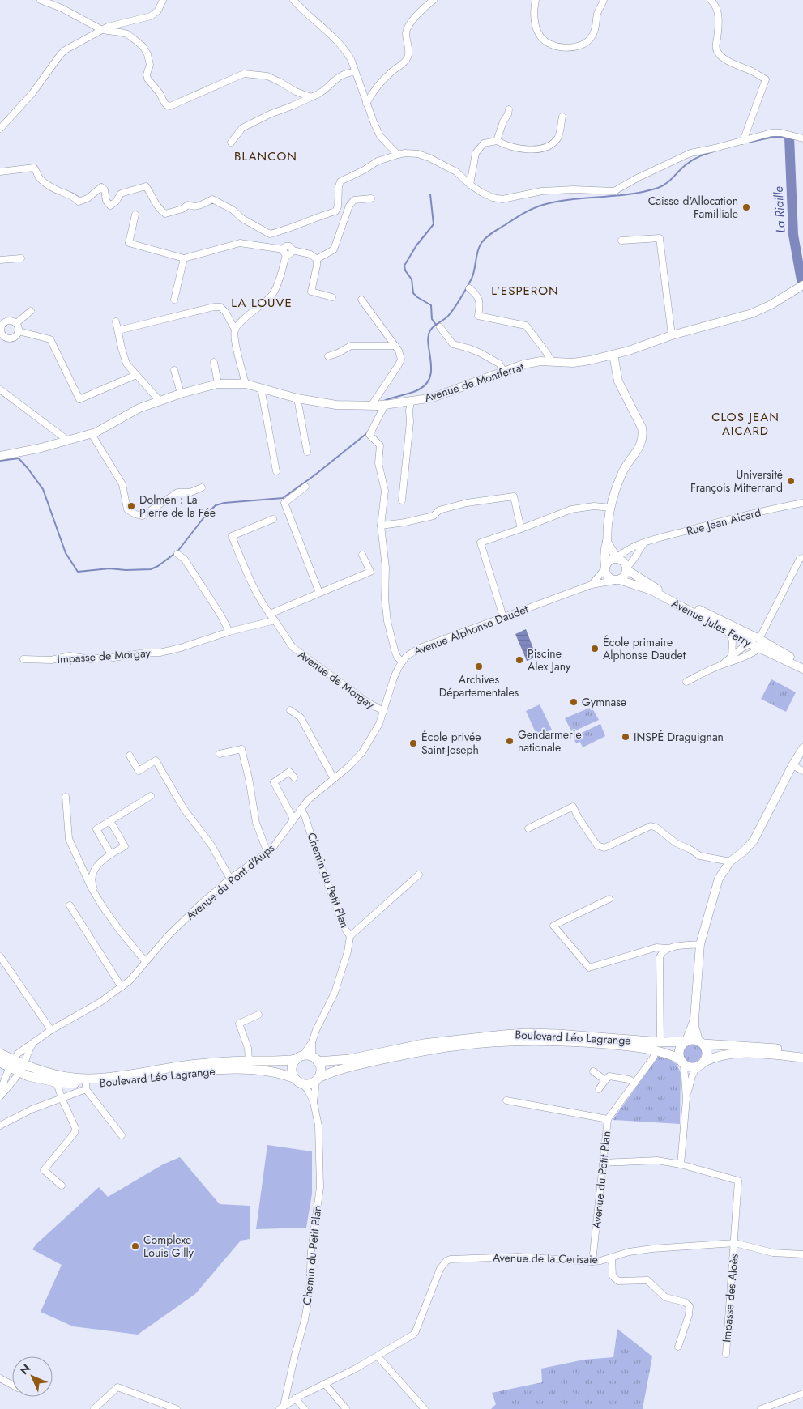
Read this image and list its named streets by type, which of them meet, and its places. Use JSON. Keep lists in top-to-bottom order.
{
  "streets": {
    "main road": ["Boulevard Léo Lagrange"],
    "street": [
      "Avenue de Montferrat",
      "Rue Jean Aicard",
      "Avenue Jules Ferry",
      "Avenue Alphonse Daudet",
      "Impasse de Morgay",
      "Avenue de Morgay",
      "Chemin du Petit Plan",
      "Avenue du Pont d'Aups",
      "Avenue du Petit Plan",
      "Avenue de la Cerisaie",
      "Impasse des Aloès"
    ]
  },
  "crossings": [
    ["Rue Jean Aicard", "Avenue Jules Ferry"],
    ["Rue Jean Aicard", "Avenue Alphonse Daudet"],
    ["Avenue Jules Ferry", "Avenue Alphonse Daudet"],
    ["Avenue Alphonse Daudet", "Avenue de Morgay"],
    ["Avenue Alphonse Daudet", "Avenue du Pont d'Aups"],
    ["Avenue de Morgay", "Avenue du Pont d'Aups"],
    ["Chemin du Petit Plan", "Avenue du Pont d'Aups"],
    ["Chemin du Petit Plan", "Boulevard Léo Lagrange"],
    ["Chemin du Petit Plan", "Avenue de la Cerisaie"],
    ["Avenue du Pont d'Aups", "Boulevard Léo Lagrange"],
    ["Avenue du Petit Plan", "Avenue de la Cerisaie"],
    ["Avenue de la Cerisaie", "Impasse des Aloès"]
  ],
  "districts": [
    "BLANCON",
    "L'ESPERON",
    "LA LOUVE",
    "CLOS JEAN AICARD"
  ],
  "water": ["La Riaille"],
  "places": [
    "Caisse d'Allocation Familliale",
    "Université François Mitterrand",
    "Dolmen : La Pierre de la Fée",
    "École primaire Alphonse Daudet",
    "Piscine Alex Jany",
    "Archives Départementales",
    "Gymnase",
    "INSPÉ Draguignan",
    "Gendarmerie nationale",
    "École privée Saint-Joseph",
    "Complexe Louis Gilly"
  ],
  "north": "top left"
}
